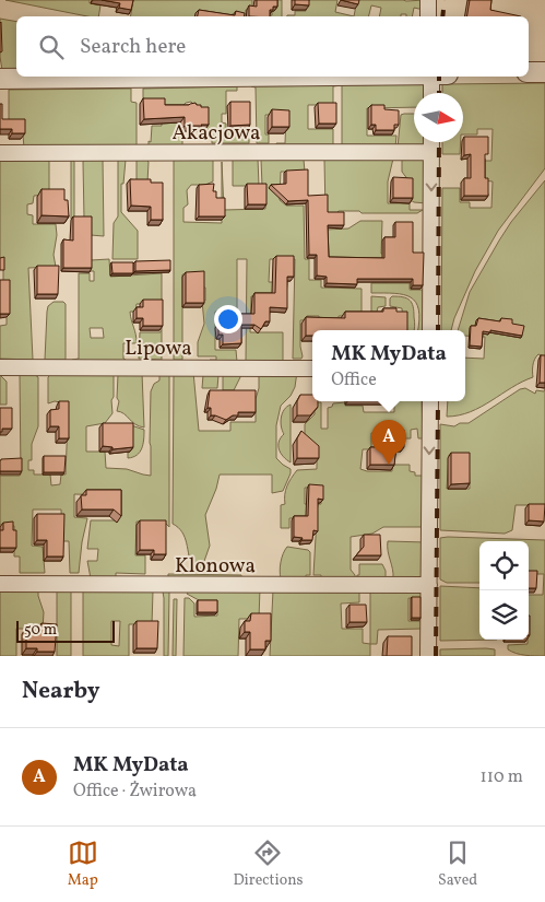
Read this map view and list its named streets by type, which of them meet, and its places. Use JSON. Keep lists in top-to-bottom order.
{
  "streets": {
    "street": ["Akacjowa", "Lipowa", "Klonowa"]
  },
  "scale_bar": "50 m",
  "north": "right",
  "page": {
    "search": "Search here",
    "popup": ["MK MyData", "Office"],
    "pins": "A",
    "scale": "50 m",
    "heading": "Nearby",
    "list": [
      {
        "mark": "A",
        "name": "MK MyData",
        "note": "Office · Żwirowa",
        "value": "110 m"
      }
    ],
    "nav": ["Map", "Directions", "Saved"]
  }
}
